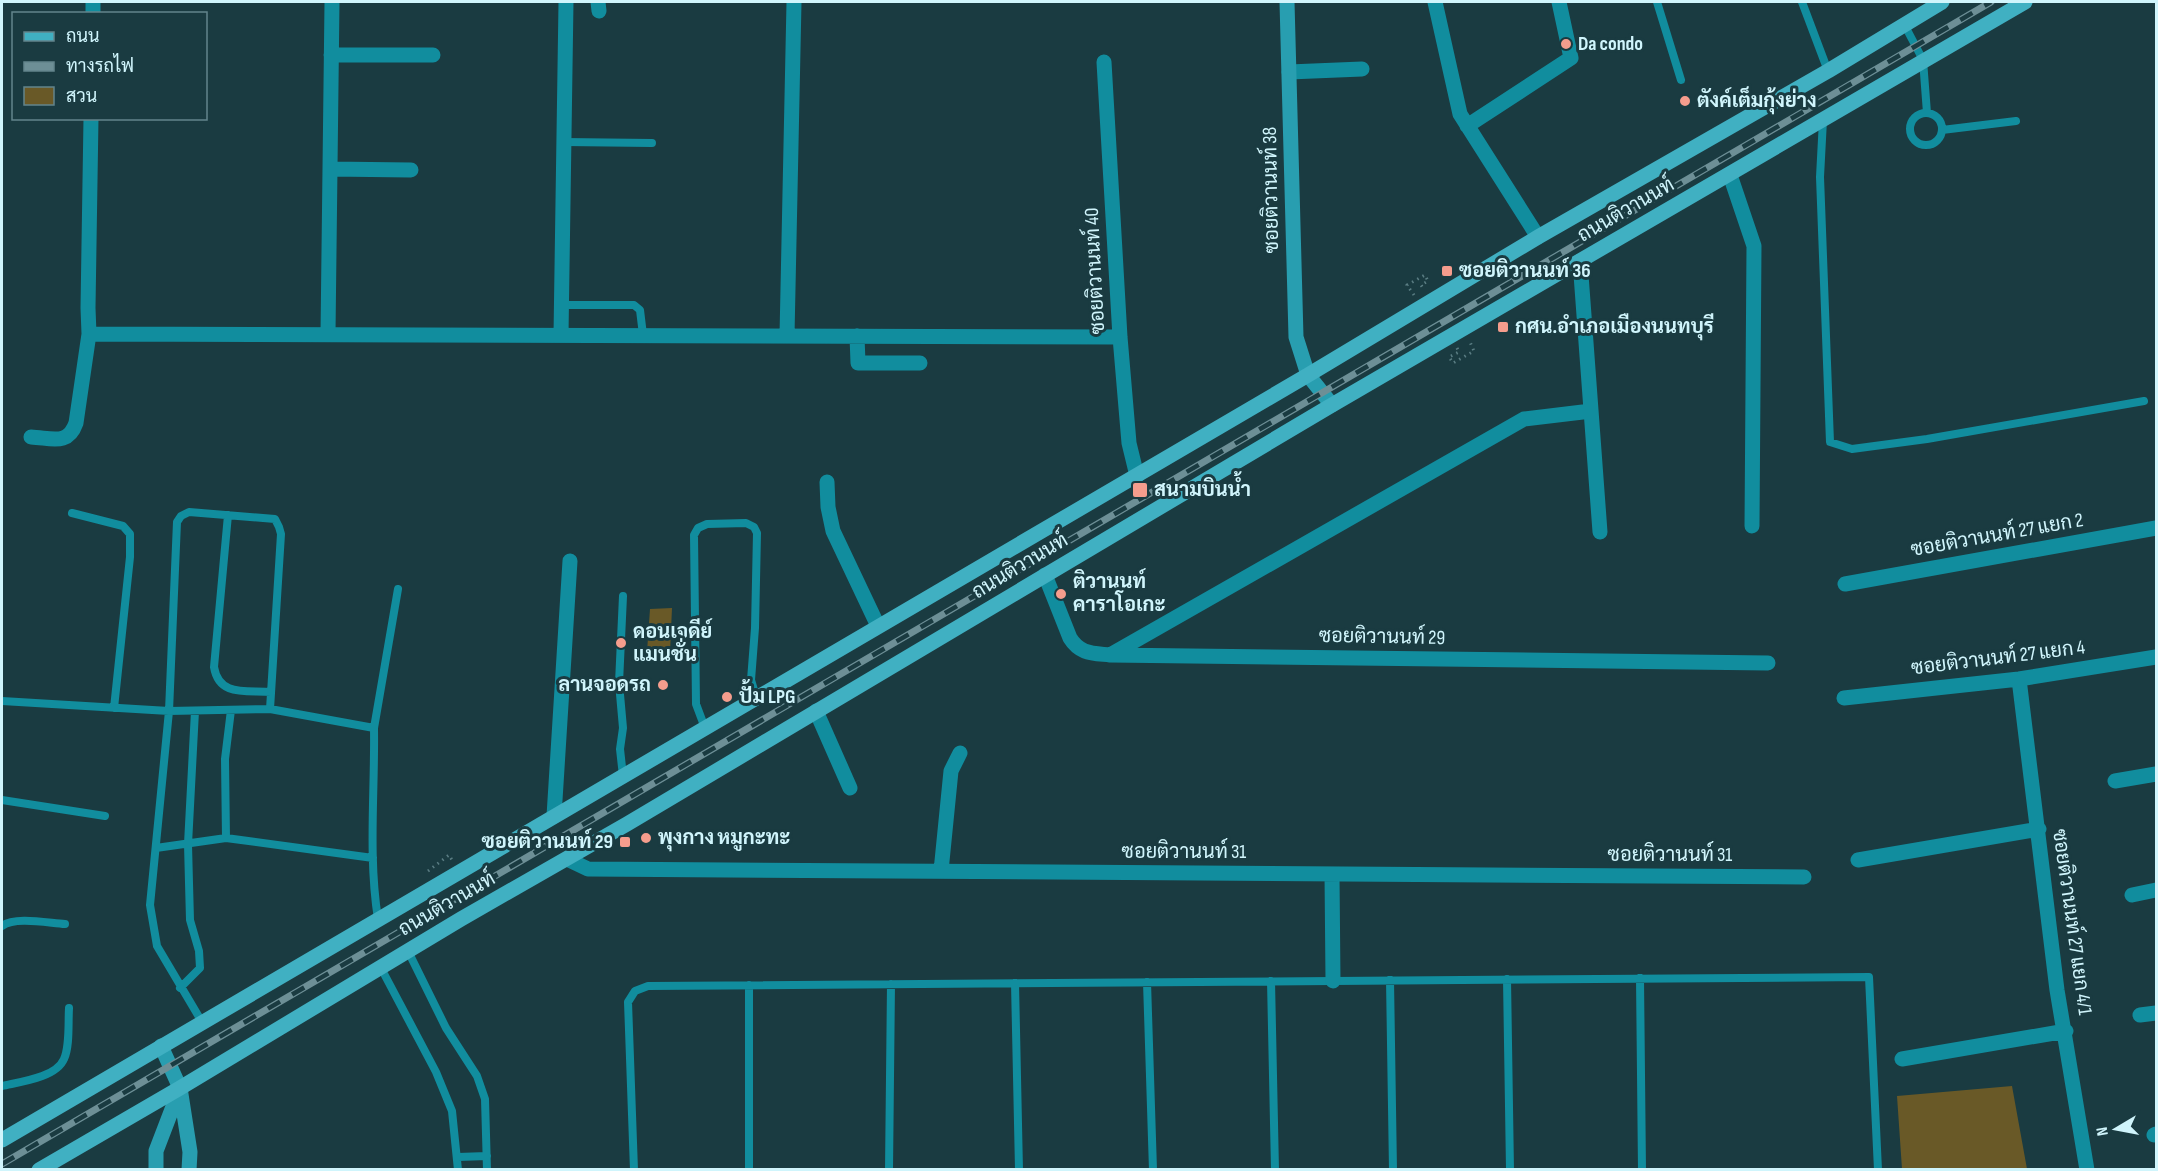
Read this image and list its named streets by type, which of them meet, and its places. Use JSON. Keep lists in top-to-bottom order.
{
  "streets": {
    "main road": ["ถนนติวานนท์"],
    "street": [
      "ซอยติวานนท์ 38",
      "ซอยติวานนท์ 40",
      "ซอยติวานนท์ 27 แยก 2",
      "ซอยติวานนท์ 29",
      "ซอยติวานนท์ 27 แยก 4",
      "ซอยติวานนท์ 31",
      "ซอยติวานนท์ 27 แยก 4/1"
    ]
  },
  "crossings": [
    ["ซอยติวานนท์ 38", "ถนนติวานนท์"],
    ["ถนนติวานนท์", "ซอยติวานนท์ 40"],
    ["ถนนติวานนท์", "ซอยติวานนท์ 29"],
    ["ถนนติวานนท์", "ซอยติวานนท์ 31"],
    ["ซอยติวานนท์ 27 แยก 4", "ซอยติวานนท์ 27 แยก 4/1"]
  ],
  "places": {
    "other": [
      "Da condo",
      "ตังค์เต็มกุ้งย่าง",
      "ติวานนท์ คาราโอเกะ",
      "ดอนเจดีย์ แมนชั่น",
      "ลานจอดรถ",
      "ปั้ม LPG",
      "พุงกาง หมูกะทะ"
    ],
    "transit": [
      "ซอยติวานนท์ 36",
      "กศน.อำเภอเมืองนนทบุรี",
      "สนามบินน้ำ",
      "ซอยติวานนท์ 29"
    ]
  },
  "legend": ["ถนน", "ทางรถไฟ", "สวน"],
  "north": "left"
}
